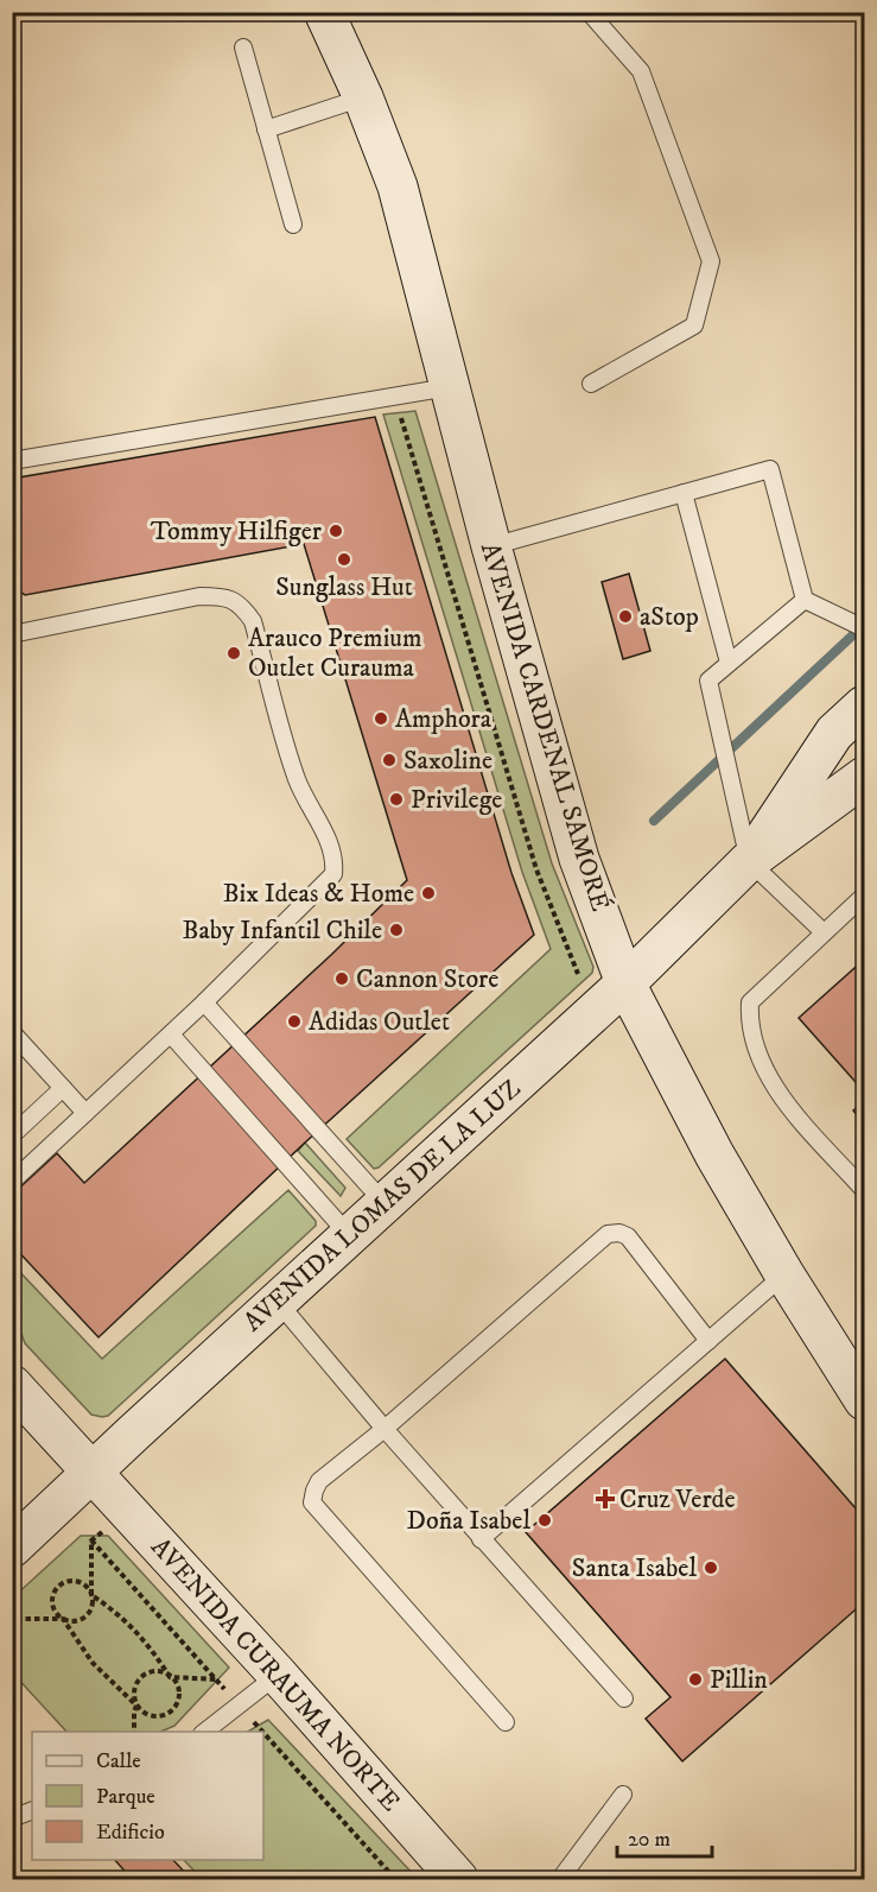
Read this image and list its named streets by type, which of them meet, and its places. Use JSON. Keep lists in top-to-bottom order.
{
  "streets": {
    "main road": ["AVENIDA CARDENAL SAMORÉ", "AVENIDA LOMAS DE LA LUZ", "AVENIDA CURAUMA NORTE"]
  },
  "crossings": [
    ["AVENIDA CARDENAL SAMORÉ", "AVENIDA LOMAS DE LA LUZ"],
    ["AVENIDA LOMAS DE LA LUZ", "AVENIDA CURAUMA NORTE"]
  ],
  "places": {
    "other": [
      "Tommy Hilfiger",
      "Sunglass Hut",
      "aStop",
      "Arauco Premium Outlet Curauma",
      "Amphora",
      "Saxoline",
      "Privilege",
      "Bix Ideas & Home",
      "Baby Infantil Chile",
      "Cannon Store",
      "Adidas Outlet",
      "Doña Isabel",
      "Santa Isabel",
      "Pillin"
    ],
    "health": ["Cruz Verde"]
  },
  "legend": ["Calle", "Parque", "Edificio"],
  "scale_bar": "20 m"
}
